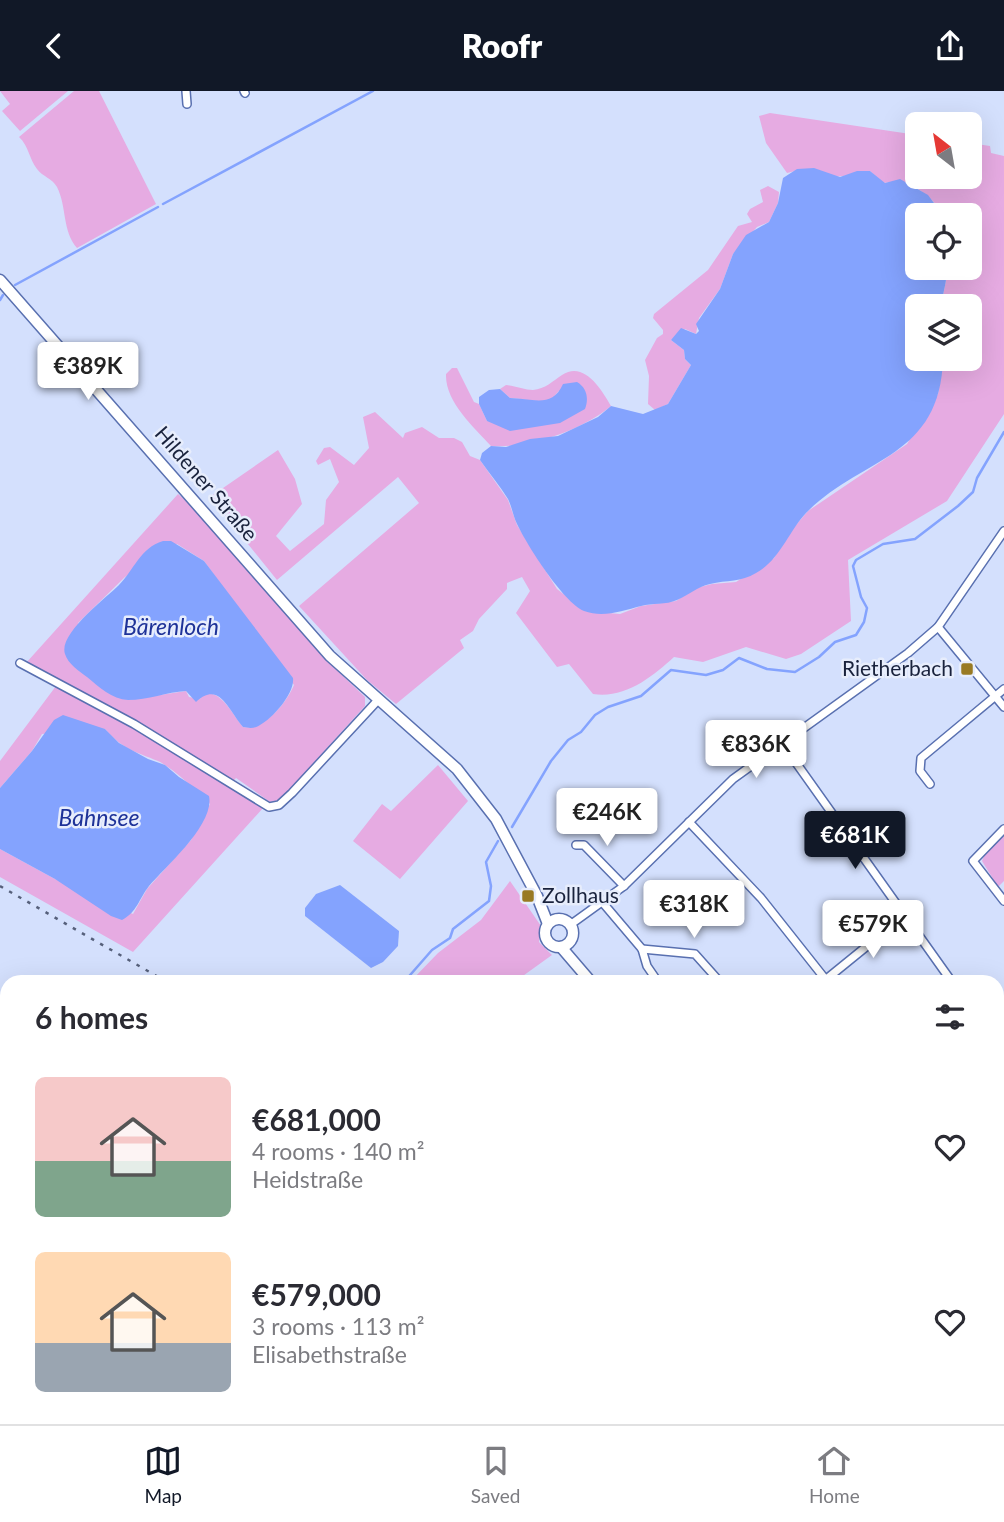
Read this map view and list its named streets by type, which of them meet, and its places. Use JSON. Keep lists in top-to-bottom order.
{
  "streets": {
    "main road": ["Hildener Straße"]
  },
  "water": ["Bärenloch", "Bahnsee"],
  "places": {
    "transit": ["Rietherbach", "Zollhaus"]
  },
  "north": "top left",
  "page": {
    "header": "Roofr",
    "price": [
      "€389K",
      "€836K",
      "€246K",
      "€681K",
      "€318K",
      "€579K"
    ],
    "heading": "6 homes",
    "list": [
      {
        "name": "€681,000",
        "note": "4 rooms · 140 m² · Heidstraße"
      },
      {
        "name": "€579,000",
        "note": "3 rooms · 113 m² · Elisabethstraße"
      }
    ],
    "tabs": ["Map", "Saved", "Home"]
  }
}
